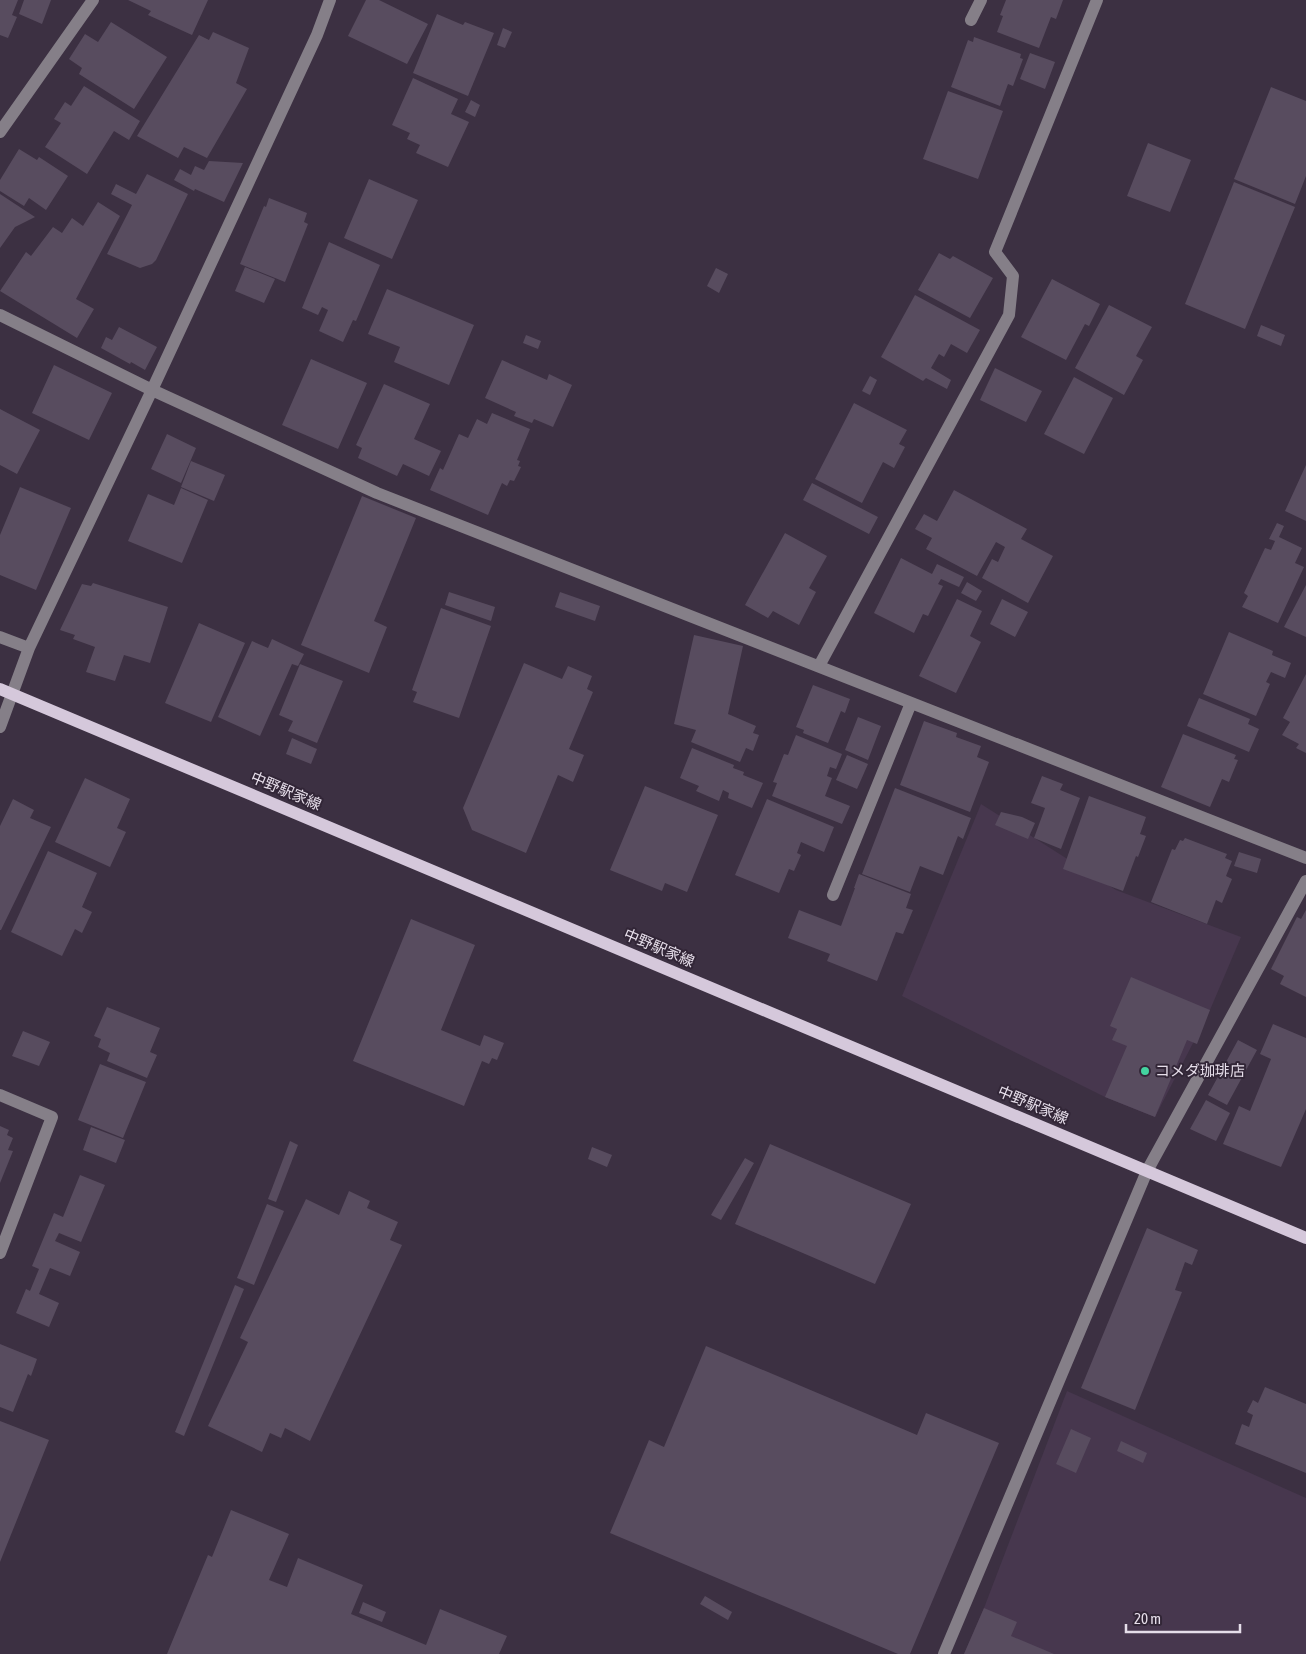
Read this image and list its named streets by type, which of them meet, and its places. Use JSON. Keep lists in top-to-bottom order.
{
  "streets": {
    "main road": ["中野駅家線"]
  },
  "places": ["コメダ珈琲店"],
  "scale_bar": "20 m"
}
